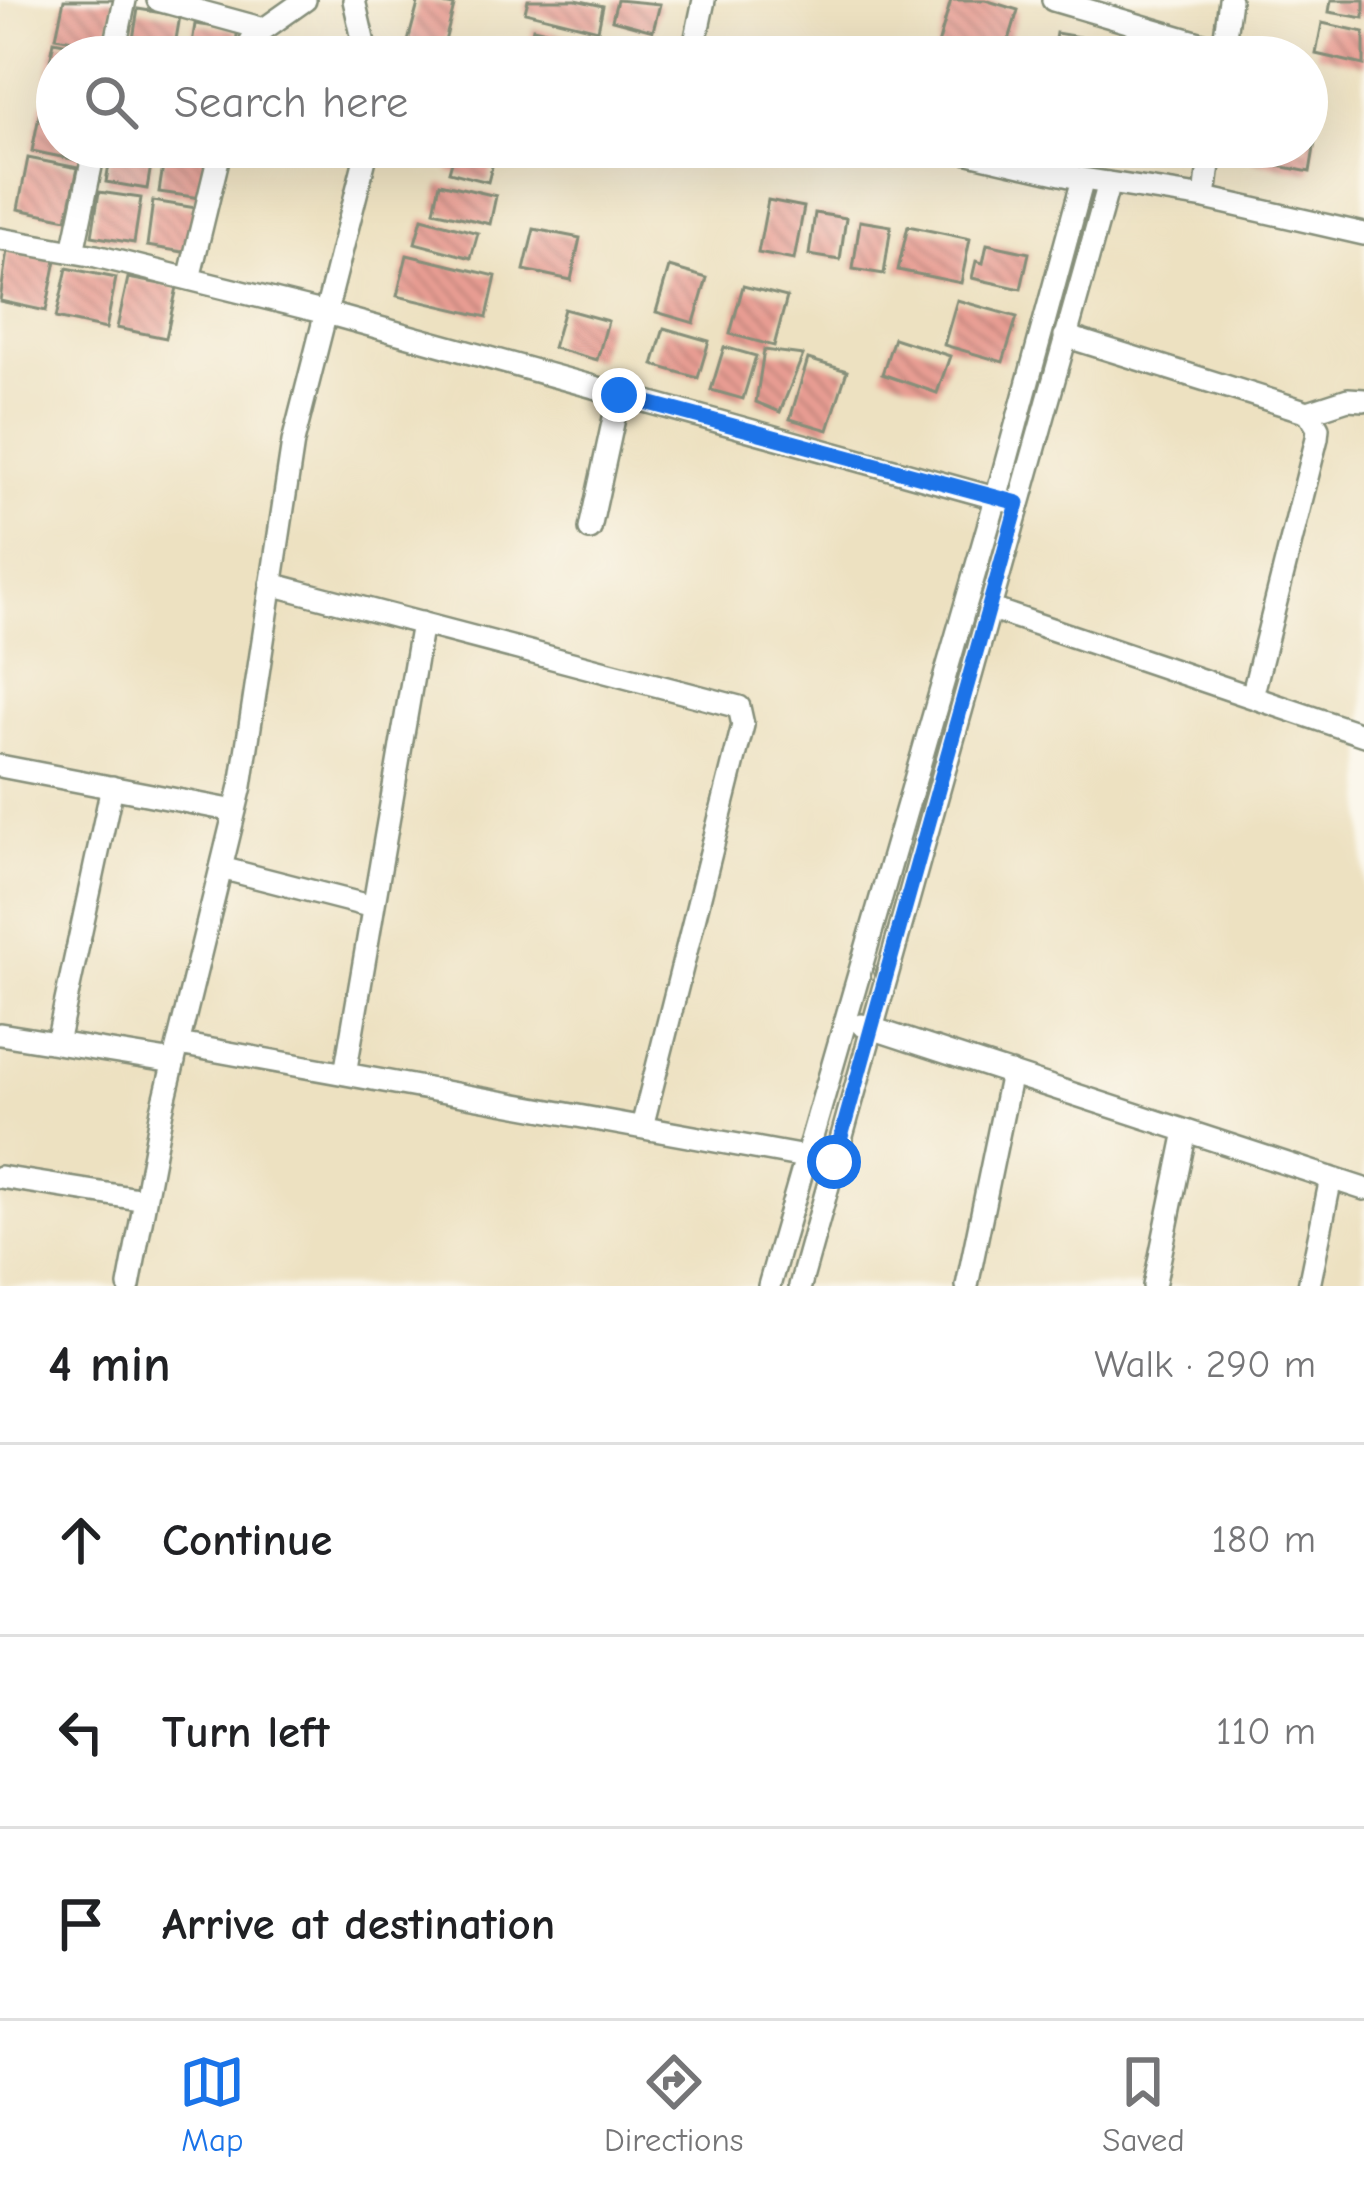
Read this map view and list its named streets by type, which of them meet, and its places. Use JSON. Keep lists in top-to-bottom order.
{
  "page": {
    "search": "Search here",
    "heading": ["4 min", "Walk · 290 m"],
    "list": [
      ["Continue", "180 m"],
      ["Turn left", "110 m"],
      "Arrive at destination"
    ],
    "nav": ["Map", "Directions", "Saved"]
  }
}
